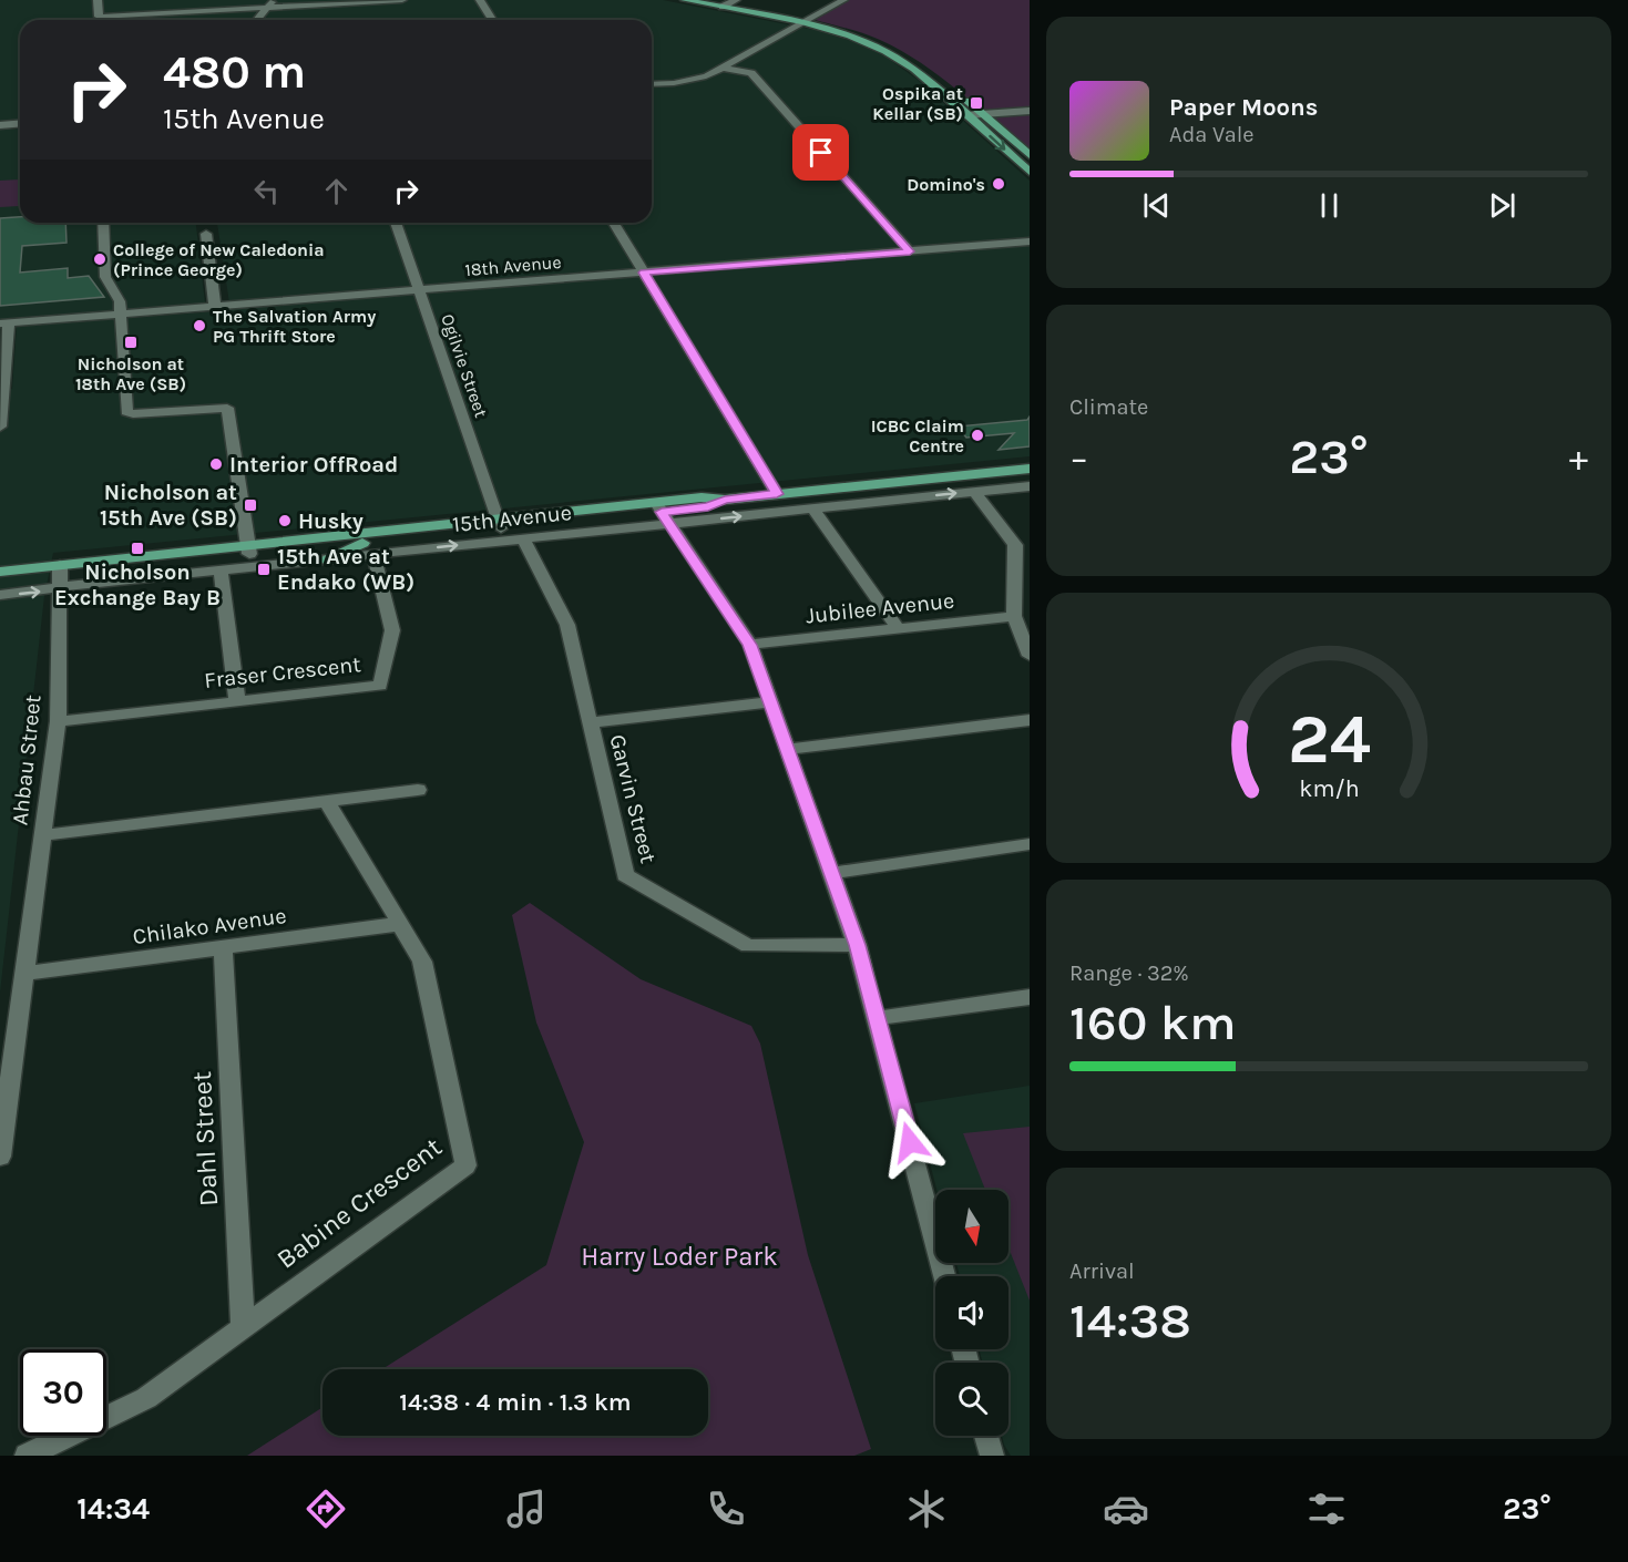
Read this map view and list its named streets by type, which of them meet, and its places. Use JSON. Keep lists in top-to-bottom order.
{
  "streets": {
    "main road": ["15th Avenue"],
    "street": [
      "18th Avenue",
      "Ogilvie Street",
      "Jubilee Avenue",
      "Fraser Crescent",
      "Ahbau Street",
      "Garvin Street",
      "Chilako Avenue",
      "Dahl Street",
      "Babine Crescent"
    ]
  },
  "crossings": [
    ["18th Avenue", "Ogilvie Street"],
    ["Ogilvie Street", "15th Avenue"],
    ["15th Avenue", "Fraser Crescent"],
    ["15th Avenue", "Ahbau Street"],
    ["15th Avenue", "Garvin Street"],
    ["Fraser Crescent", "Ahbau Street"],
    ["Ahbau Street", "Chilako Avenue"],
    ["Chilako Avenue", "Dahl Street"],
    ["Chilako Avenue", "Babine Crescent"],
    ["Dahl Street", "Babine Crescent"]
  ],
  "parks": ["Harry Loder Park"],
  "places": {
    "transit": [
      "Ospika at Kellar (SB)",
      "Nicholson at 18th Ave (SB)",
      "Nicholson at 15th Ave (SB)",
      "Nicholson Exchange Bay B",
      "15th Ave at Endako (WB)"
    ],
    "other": [
      "Domino's",
      "College of New Caledonia (Prince George)",
      "The Salvation Army PG Thrift Store",
      "ICBC Claim Centre",
      "Interior OffRoad",
      "Husky"
    ]
  },
  "north": "bottom",
  "page": {
    "turn": ["480 m", "15th Avenue"],
    "song": ["Paper Moons", "Ada Vale"],
    "tile": [
      "Climate",
      ["Range · 32%", "160 km"],
      ["Arrival", "14:38"]
    ],
    "heat": ["−", "23°", "+"],
    "limit": "30",
    "trip": "14:38 · 4 min · 1.3 km",
    "tabs": ["14:34", "23°"],
    "gauge": ["24", "km/h"]
  }
}
